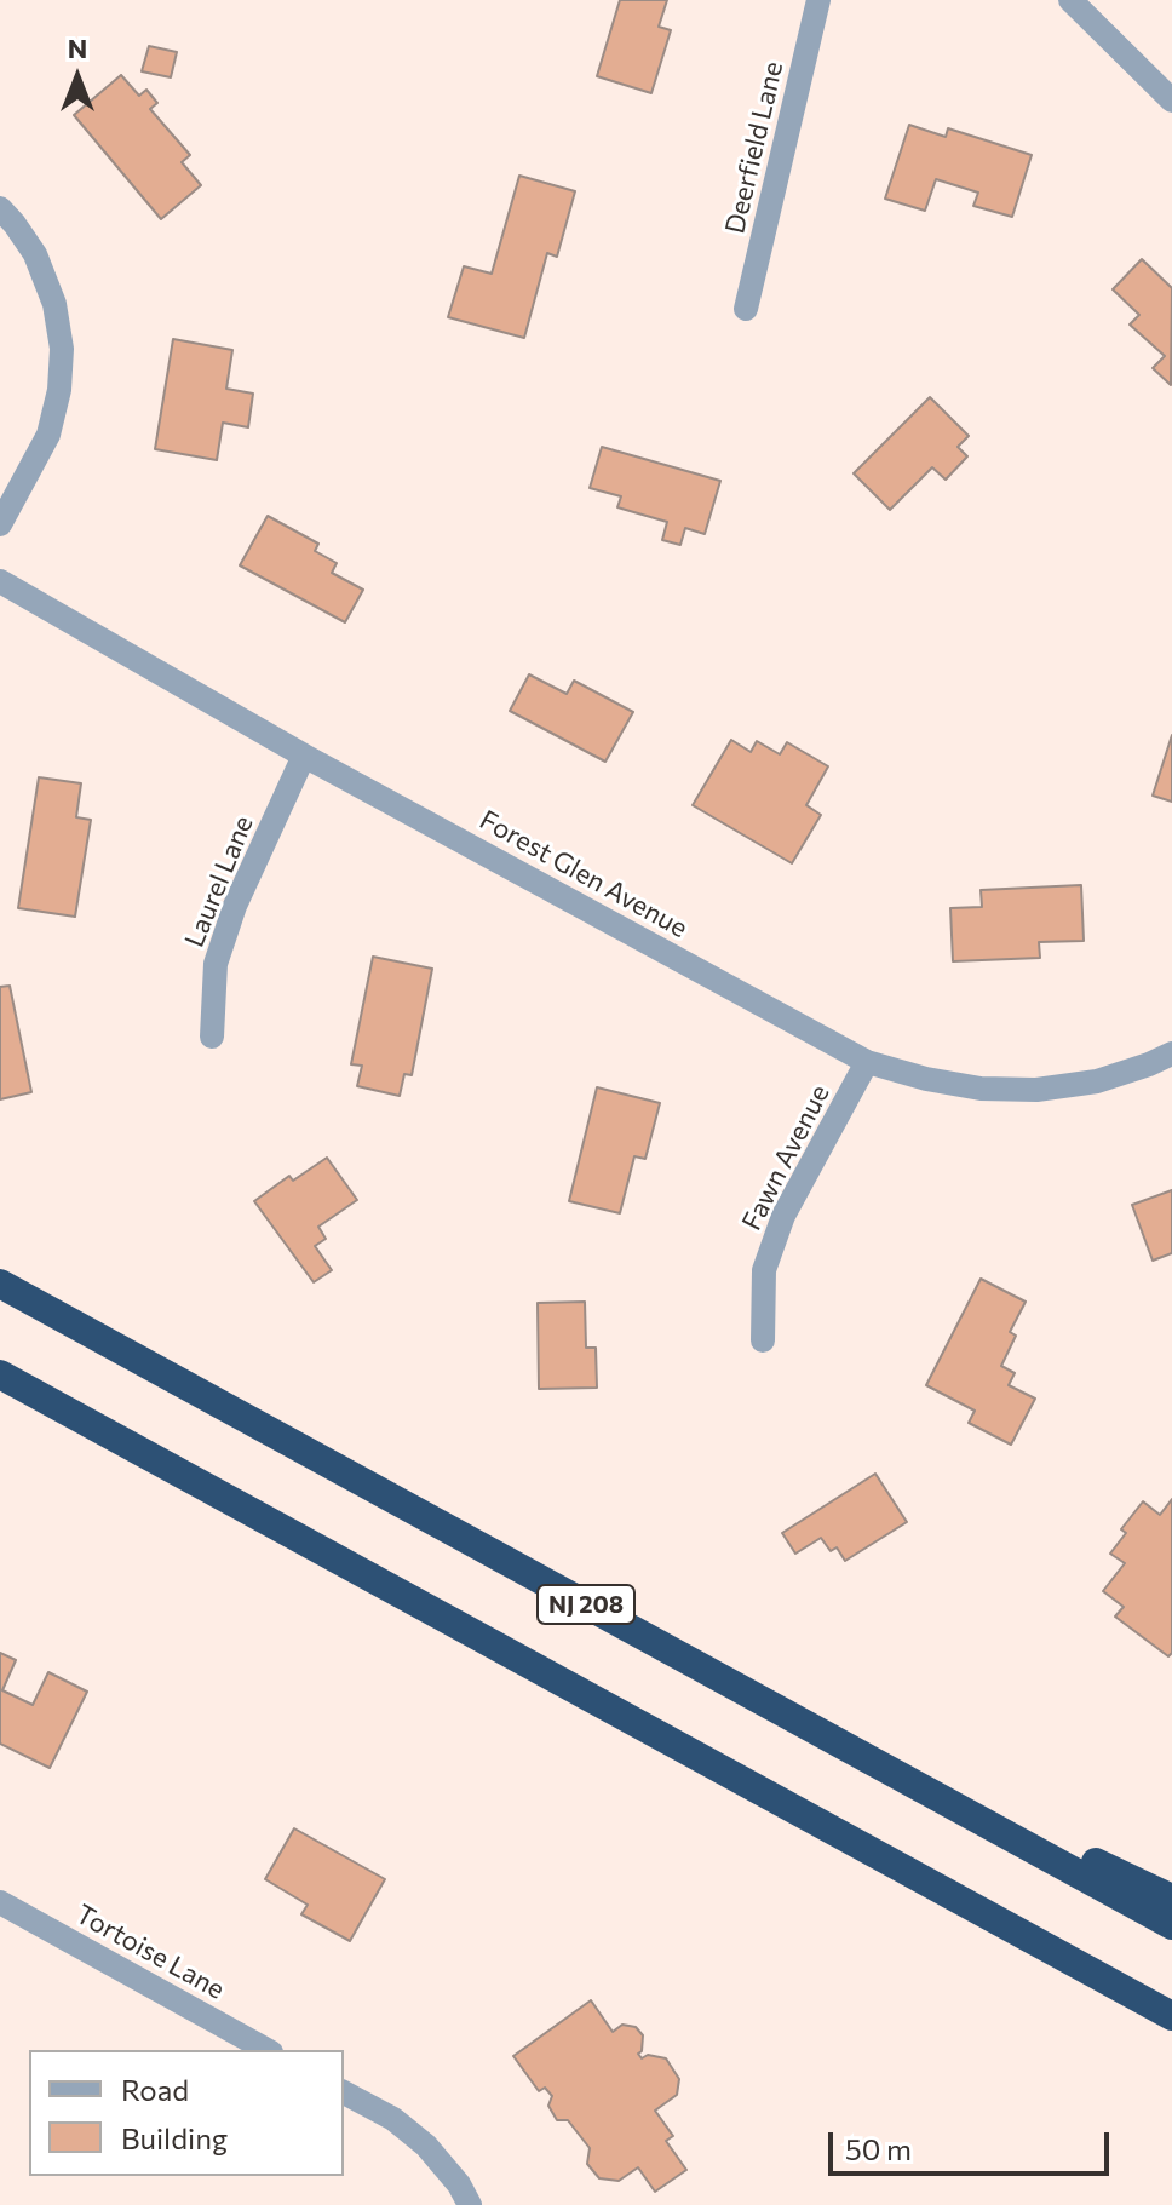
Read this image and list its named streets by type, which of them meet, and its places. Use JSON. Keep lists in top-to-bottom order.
{
  "streets": {
    "highway": ["NJ 208"],
    "street": [
      "Deerfield Lane",
      "Forest Glen Avenue",
      "Laurel Lane",
      "Fawn Avenue",
      "Tortoise Lane"
    ]
  },
  "crossings": [
    ["Forest Glen Avenue", "Laurel Lane"],
    ["Forest Glen Avenue", "Fawn Avenue"]
  ],
  "legend": ["Road", "Building"],
  "scale_bar": "50 m",
  "north": "top"
}
